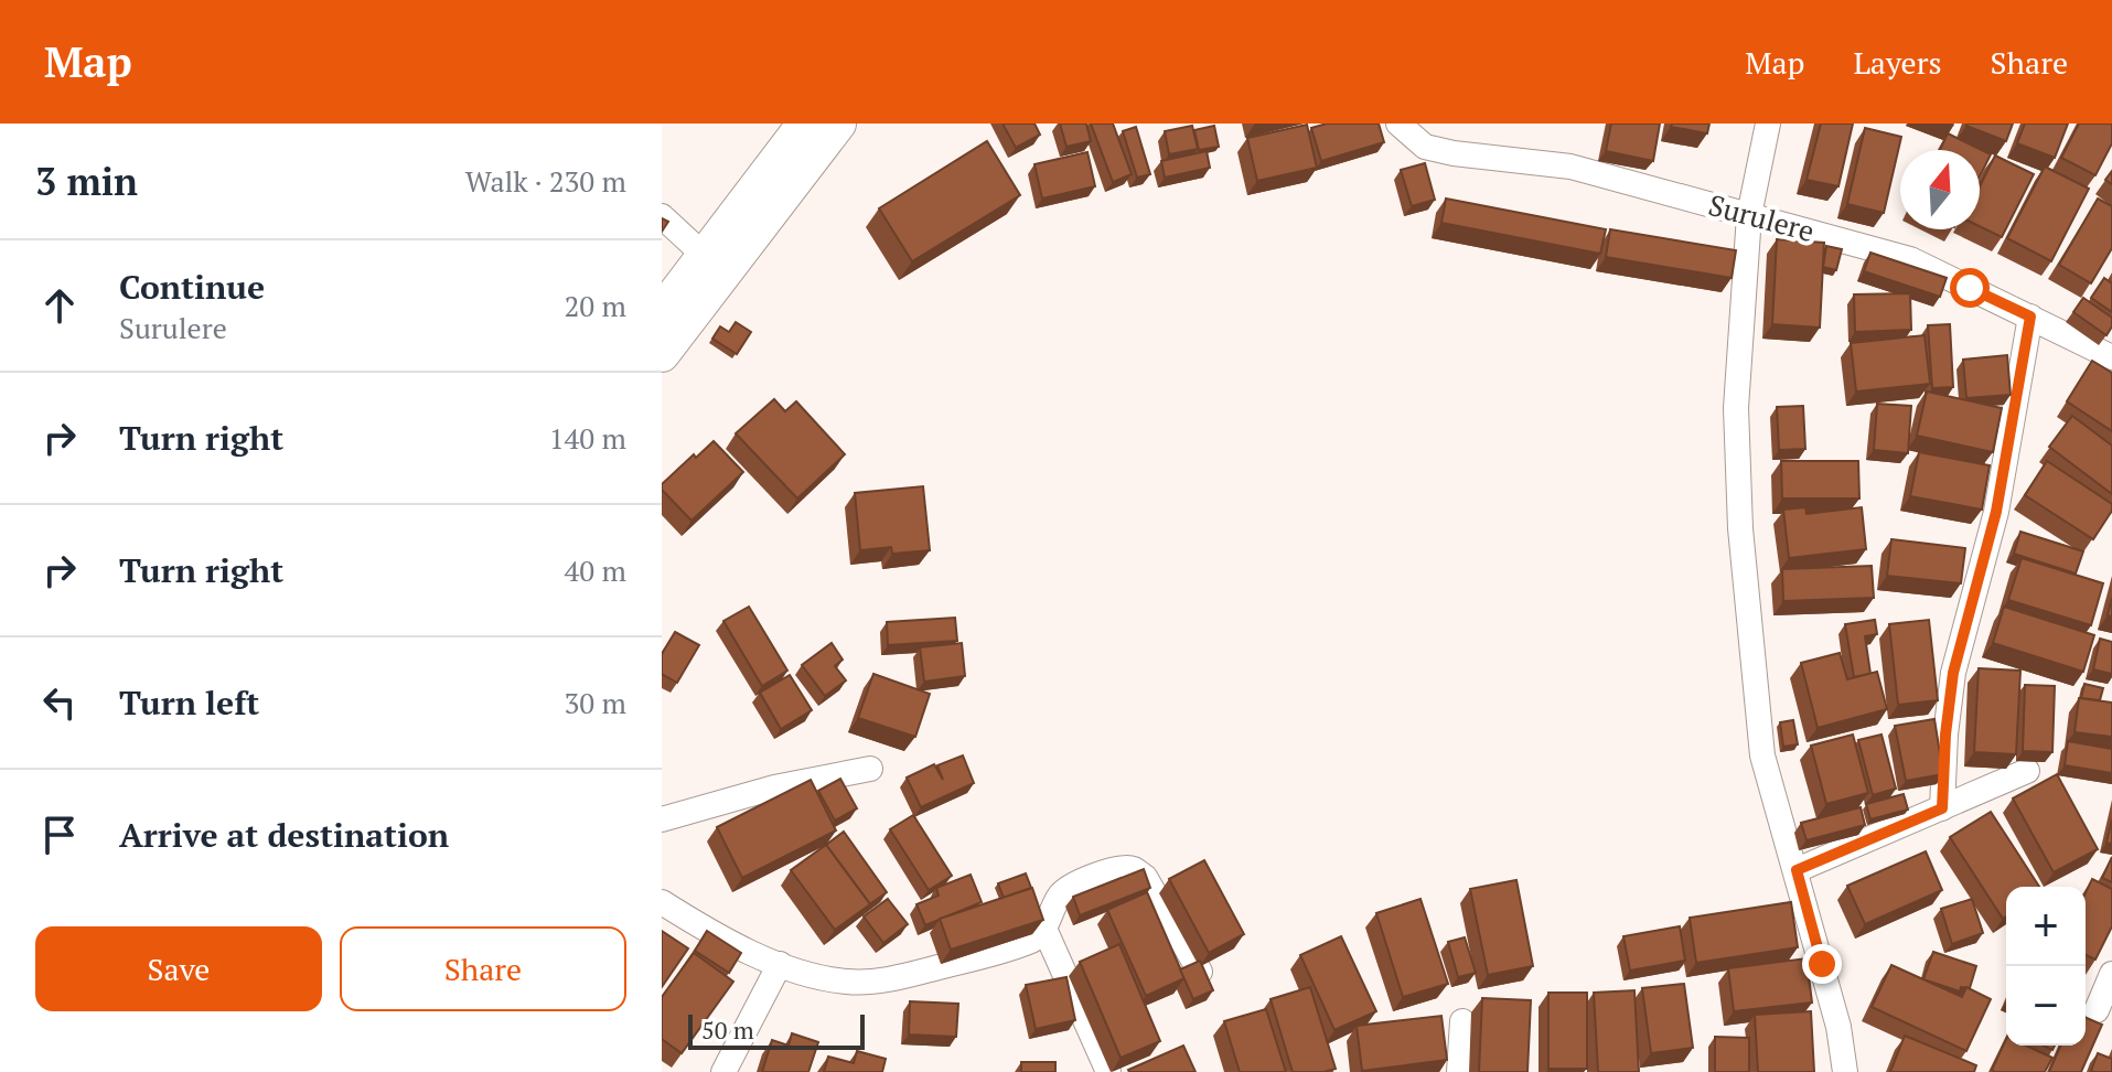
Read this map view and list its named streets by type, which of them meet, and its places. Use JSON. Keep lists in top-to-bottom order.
{
  "streets": {
    "street": ["Surulere"]
  },
  "scale_bar": "50 m",
  "north": "top",
  "page": {
    "header": "Map",
    "nav": ["Map", "Layers", "Share"],
    "heading": ["3 min", "Walk · 230 m"],
    "list": [
      ["Continue", "Surulere", "20 m"],
      ["Turn right", "140 m"],
      ["Turn right", "40 m"],
      ["Turn left", "30 m"],
      "Arrive at destination"
    ],
    "map_buttons": ["+", "−"],
    "buttons": ["Save", "Share"],
    "scale": "50 m"
  }
}
